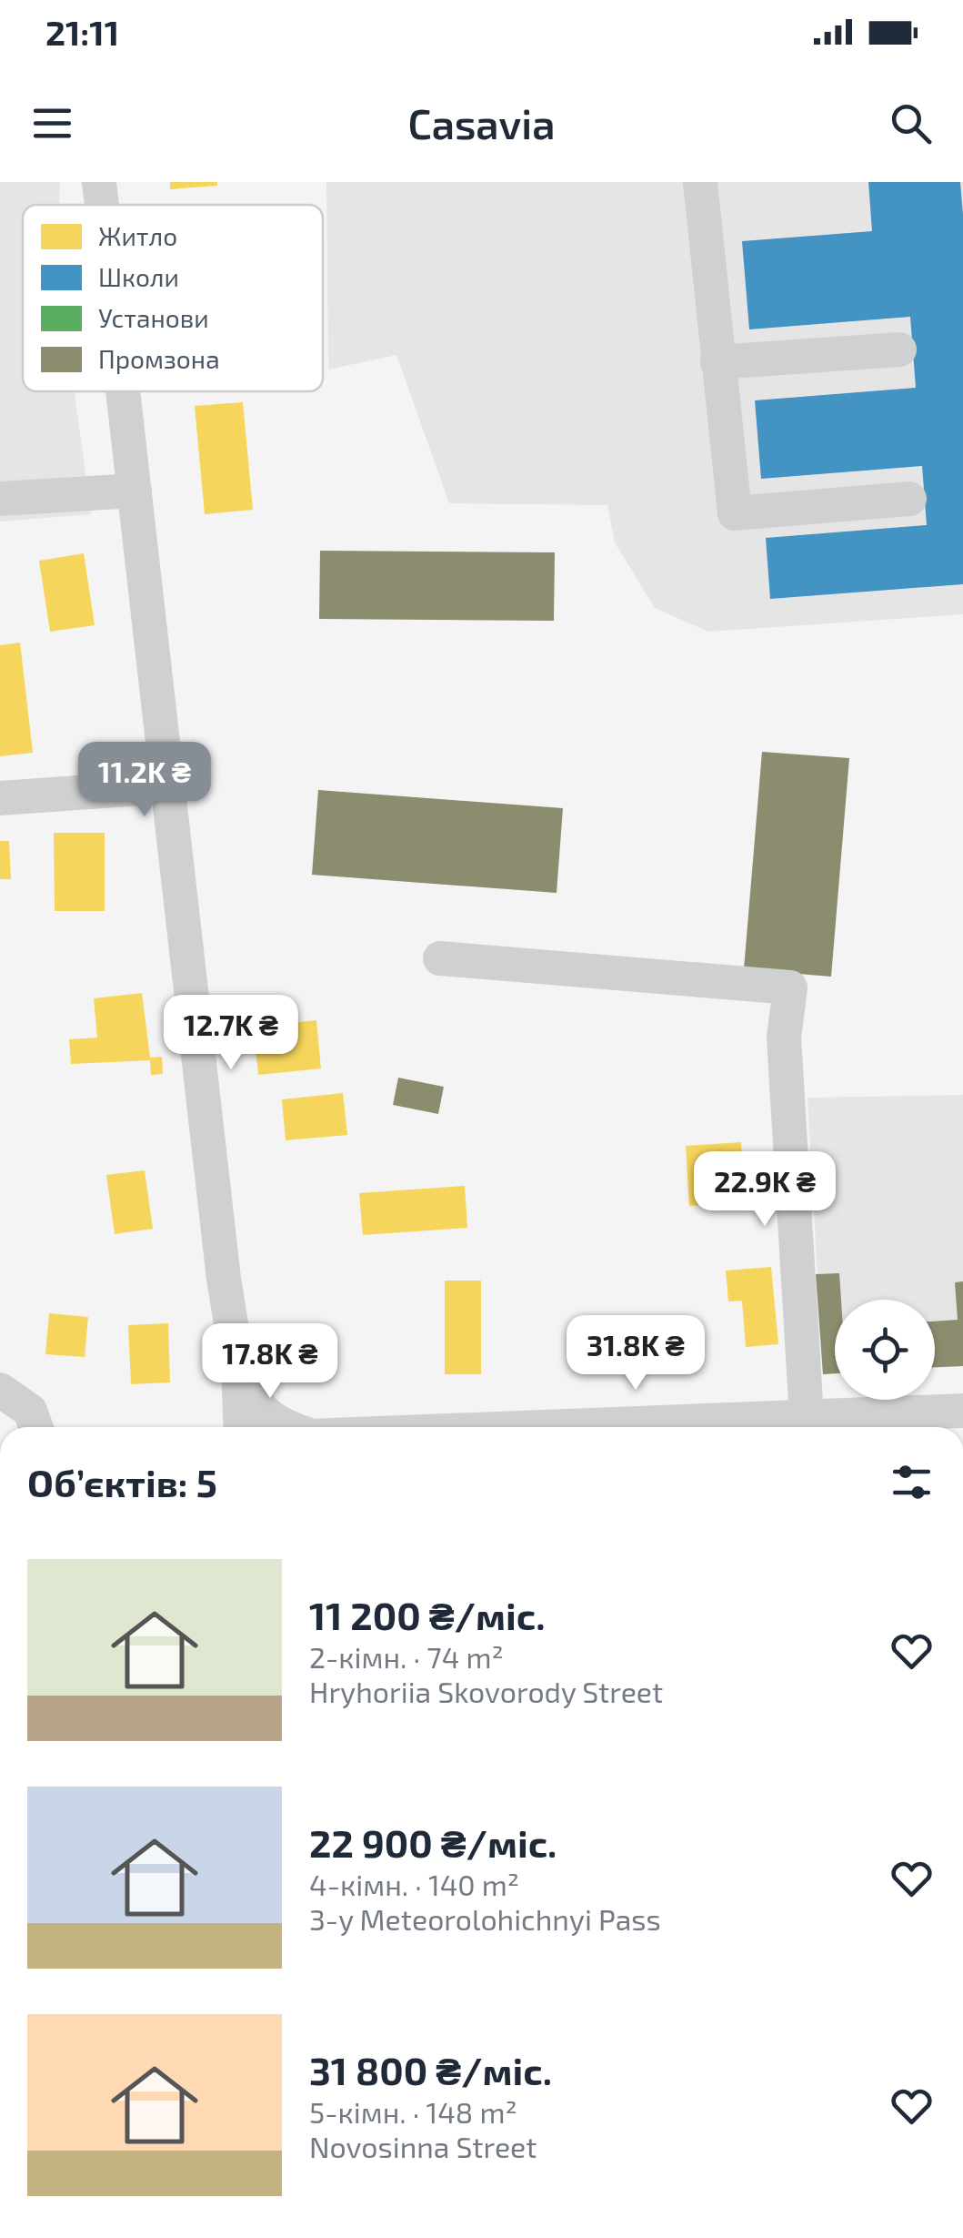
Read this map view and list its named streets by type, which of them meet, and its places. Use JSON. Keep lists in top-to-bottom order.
{
  "legend": [
    "Житло",
    "Школи",
    "Установи",
    "Промзона"
  ],
  "page": {
    "status": "21:11",
    "header": "Casavia",
    "price": [
      "11.2K ₴",
      "12.7K ₴",
      "22.9K ₴",
      "31.8K ₴",
      "17.8K ₴"
    ],
    "heading": "Об’єктів: 5",
    "list": [
      {
        "name": "11 200 ₴/міс.",
        "note": "2-кімн. · 74 m² · Hryhoriia Skovorody Street"
      },
      {
        "name": "22 900 ₴/міс.",
        "note": "4-кімн. · 140 m² · 3-y Meteorolohichnyi Pass"
      },
      {
        "name": "31 800 ₴/міс.",
        "note": "5-кімн. · 148 m² · Novosinna Street"
      }
    ]
  }
}
